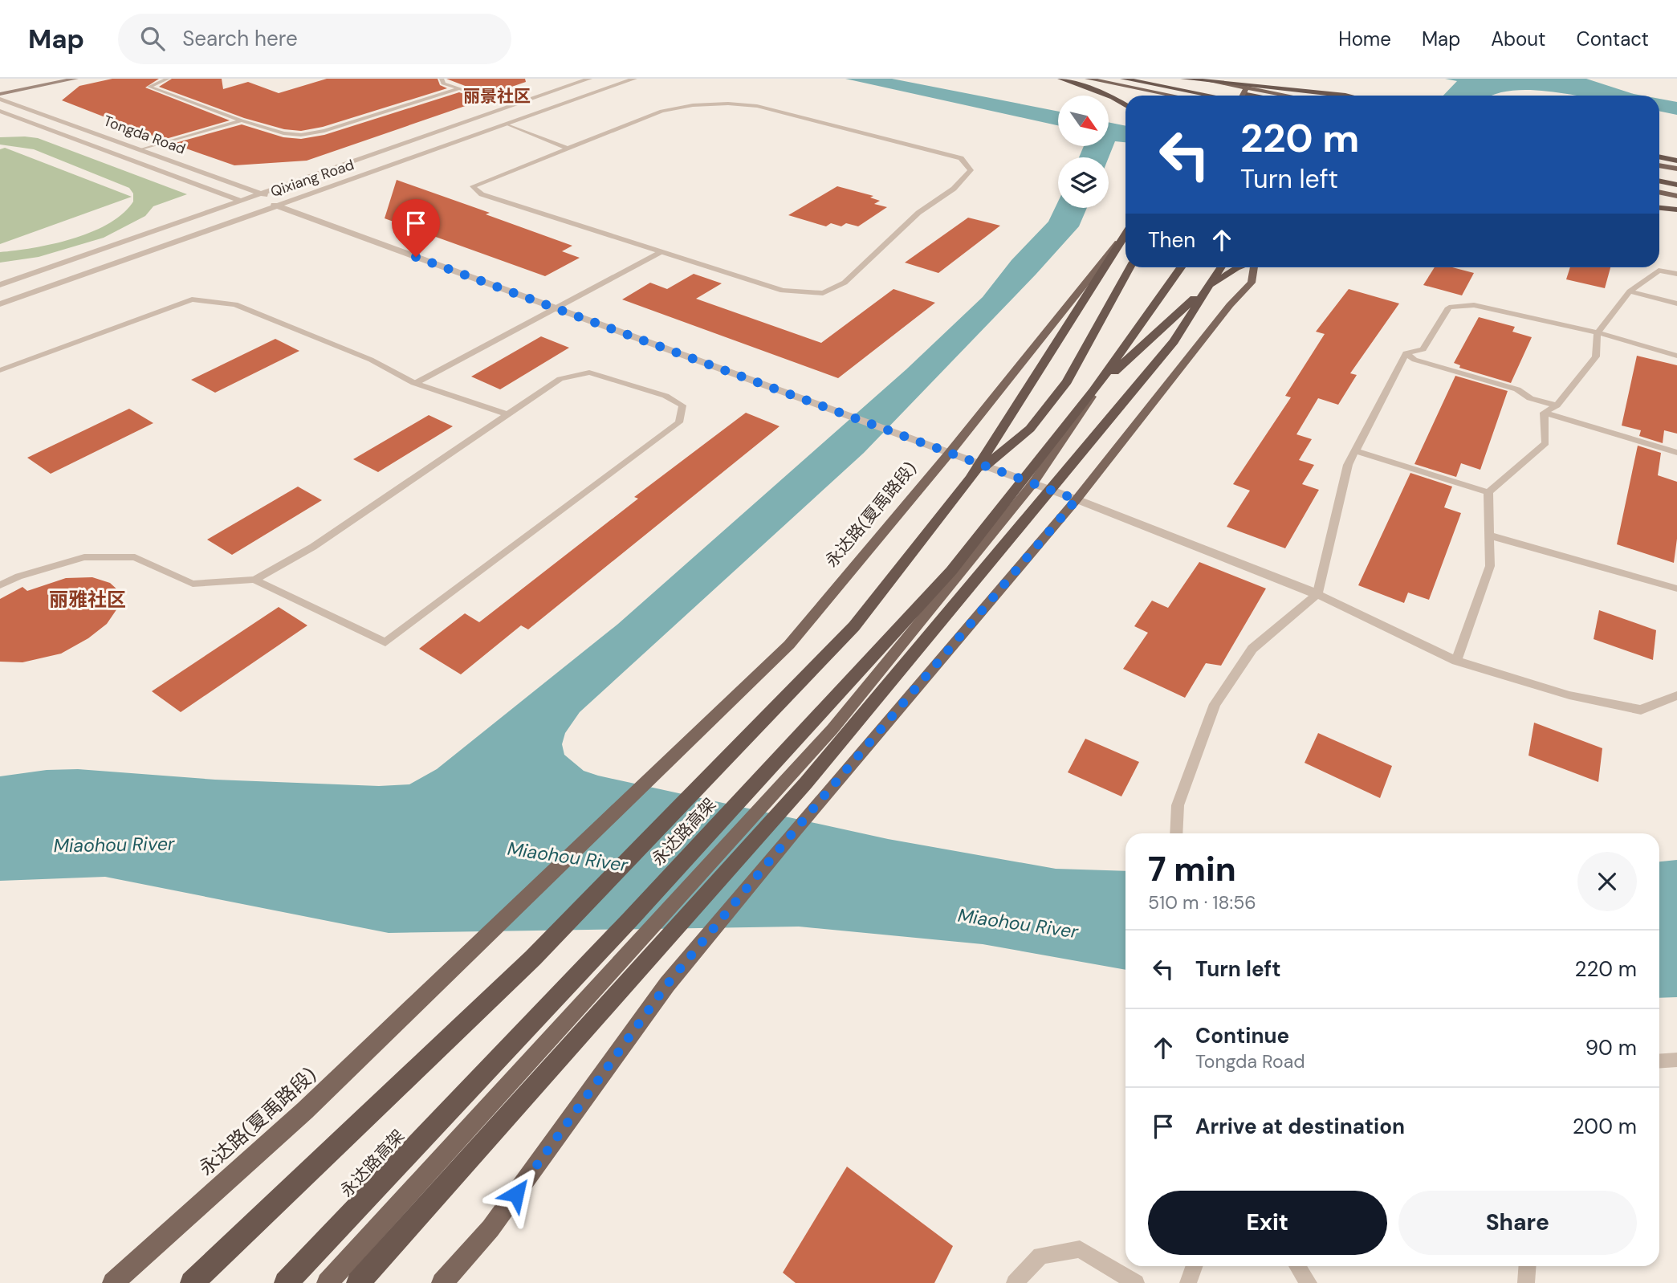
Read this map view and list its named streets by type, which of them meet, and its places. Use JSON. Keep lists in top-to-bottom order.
{
  "streets": {
    "highway": ["永达路高架"],
    "main road": ["永达路(夏禹路段)"],
    "street": ["Tongda Road", "Qixiang Road"]
  },
  "crossings": [
    ["Tongda Road", "Qixiang Road"],
    ["Tongda Road", "永达路(夏禹路段)"]
  ],
  "districts": ["丽景社区", "丽雅社区"],
  "water": ["Miaohou River"],
  "north": "bottom right",
  "page": {
    "header": "Map",
    "search": "Search here",
    "nav": [
      "Home",
      "Map",
      "About",
      "Contact"
    ],
    "turn": ["220 m", "Turn left"],
    "then": "Then",
    "heading": ["7 min", "510 m · 18:56"],
    "list": [
      {
        "name": "Turn left",
        "value": "220 m"
      },
      {
        "name": "Continue",
        "note": "Tongda Road",
        "value": "90 m"
      },
      {
        "name": "Arrive at destination",
        "value": "200 m"
      }
    ],
    "buttons": ["Exit", "Share"]
  }
}
